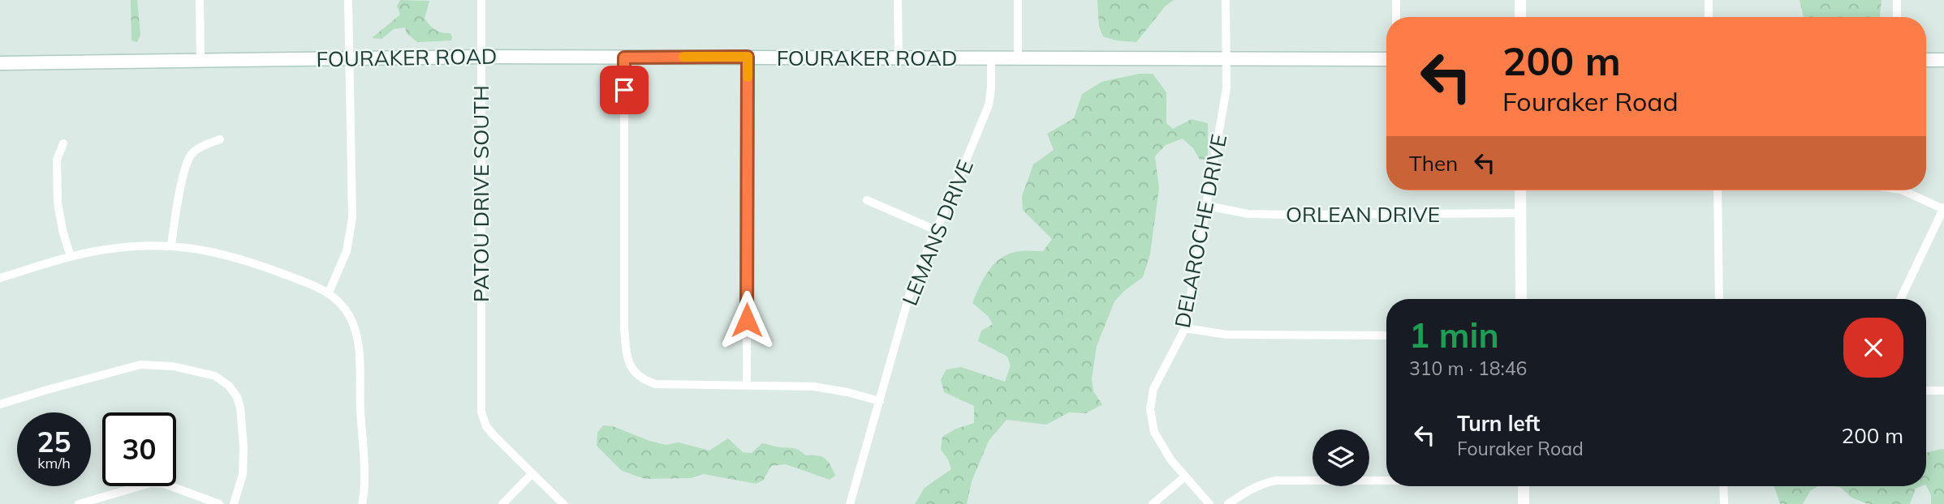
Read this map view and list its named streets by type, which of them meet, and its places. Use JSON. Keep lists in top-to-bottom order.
{
  "streets": {
    "main road": ["FOURAKER ROAD"],
    "street": [
      "PATOU DRIVE SOUTH",
      "ORLEAN DRIVE",
      "DELAROCHE DRIVE",
      "LEMANS DRIVE"
    ]
  },
  "crossings": [
    ["FOURAKER ROAD", "PATOU DRIVE SOUTH"],
    ["FOURAKER ROAD", "DELAROCHE DRIVE"],
    ["FOURAKER ROAD", "LEMANS DRIVE"],
    ["ORLEAN DRIVE", "DELAROCHE DRIVE"]
  ],
  "page": {
    "turn": ["200 m", "Fouraker Road"],
    "then": "Then",
    "heading": ["1 min", "310 m · 18:46"],
    "list": [
      {
        "name": "Turn left",
        "note": "Fouraker Road",
        "value": "200 m"
      }
    ],
    "speed": "25 km/h",
    "limit": "30"
  }
}
